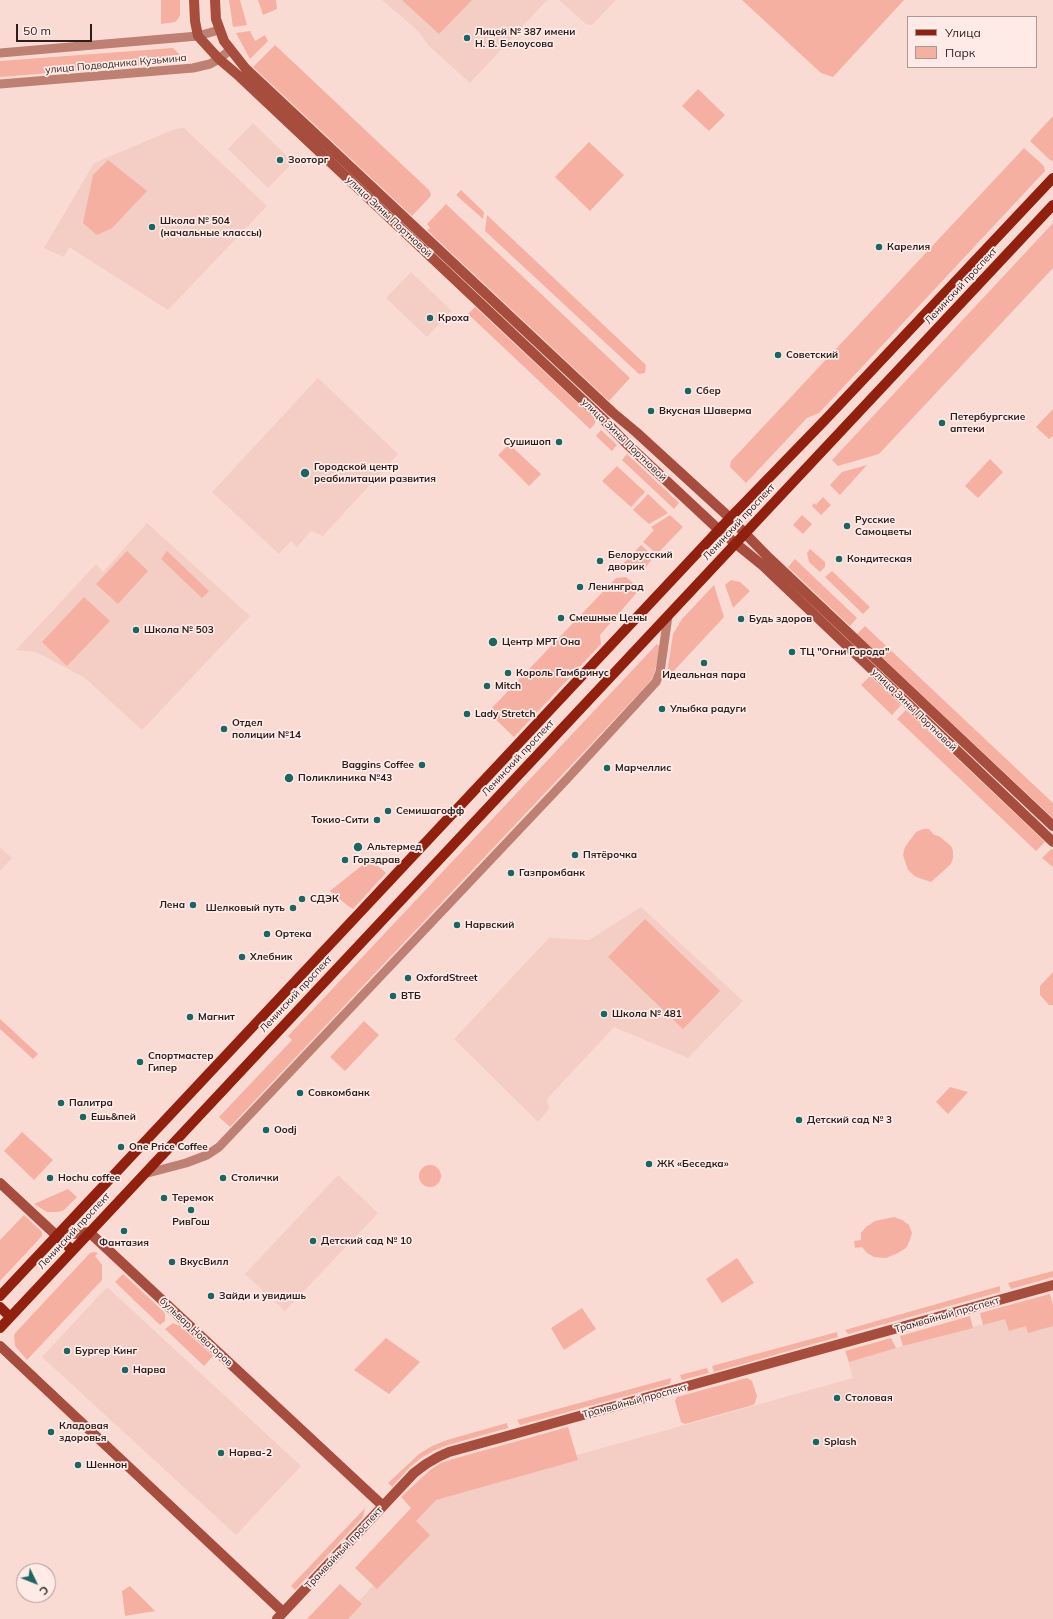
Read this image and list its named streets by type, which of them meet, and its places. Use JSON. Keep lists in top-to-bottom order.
{
  "streets": {
    "main road": [
      "улица Зины Портновой",
      "Ленинский проспект",
      "Трамвайный проспект",
      "бульвар Новаторов"
    ],
    "street": ["улица Подводника Кузьмина"]
  },
  "crossings": [
    ["улица Подводника Кузьмина", "улица Зины Портновой"],
    ["улица Зины Портновой", "Ленинский проспект"],
    ["Ленинский проспект", "бульвар Новаторов"],
    ["Трамвайный проспект", "бульвар Новаторов"]
  ],
  "places": [
    "Лицей № 387 имени Н. В. Белоусова",
    "Зооторг",
    "Школа № 504 (начальные классы)",
    "Карелия",
    "Кроха",
    "Советский",
    "Сбер",
    "Вкусная Шаверма",
    "Петербургские аптеки",
    "Сушишоп",
    "Городской центр реабилитации развития",
    "Русские Самоцветы",
    "Кондитеская",
    "Белорусский дворик",
    "Ленинград",
    "Смешные Цены",
    "Будь здоров",
    "Школа № 503",
    "Центр МРТ Она",
    "ТЦ \"Огни Города\"",
    "Идеальная пара",
    "Король Гамбринус",
    "Mitch",
    "Улыбка радуги",
    "Lady Stretch",
    "Отдел полиции №14",
    "Baggins Coffee",
    "Марчеллис",
    "Поликлиника №43",
    "Семишагофф",
    "Токио-Сити",
    "Альтермед",
    "Пятёрочка",
    "Горздрав",
    "Газпромбанк",
    "СДЭК",
    "Лена",
    "Шелковый путь",
    "Нарвский",
    "Ортека",
    "Хлебник",
    "OxfordStreet",
    "ВТБ",
    "Школа № 481",
    "Магнит",
    "Спортмастер Гипер",
    "Совкомбанк",
    "Палитра",
    "Ешь&пей",
    "Детский сад № 3",
    "Oodj",
    "One Price Coffee",
    "ЖК «Беседка»",
    "Hochu coffee",
    "Столички",
    "Теремок",
    "РивГош",
    "Фантазия",
    "Детский сад № 10",
    "ВкусВилл",
    "Зайди и увидишь",
    "Бургер Кинг",
    "Нарва",
    "Столовая",
    "Кладовая здоровья",
    "Splash",
    "Нарва-2",
    "Шеннон"
  ],
  "legend": ["Улица", "Парк"],
  "scale_bar": "50 m",
  "north": "bottom right"
}
